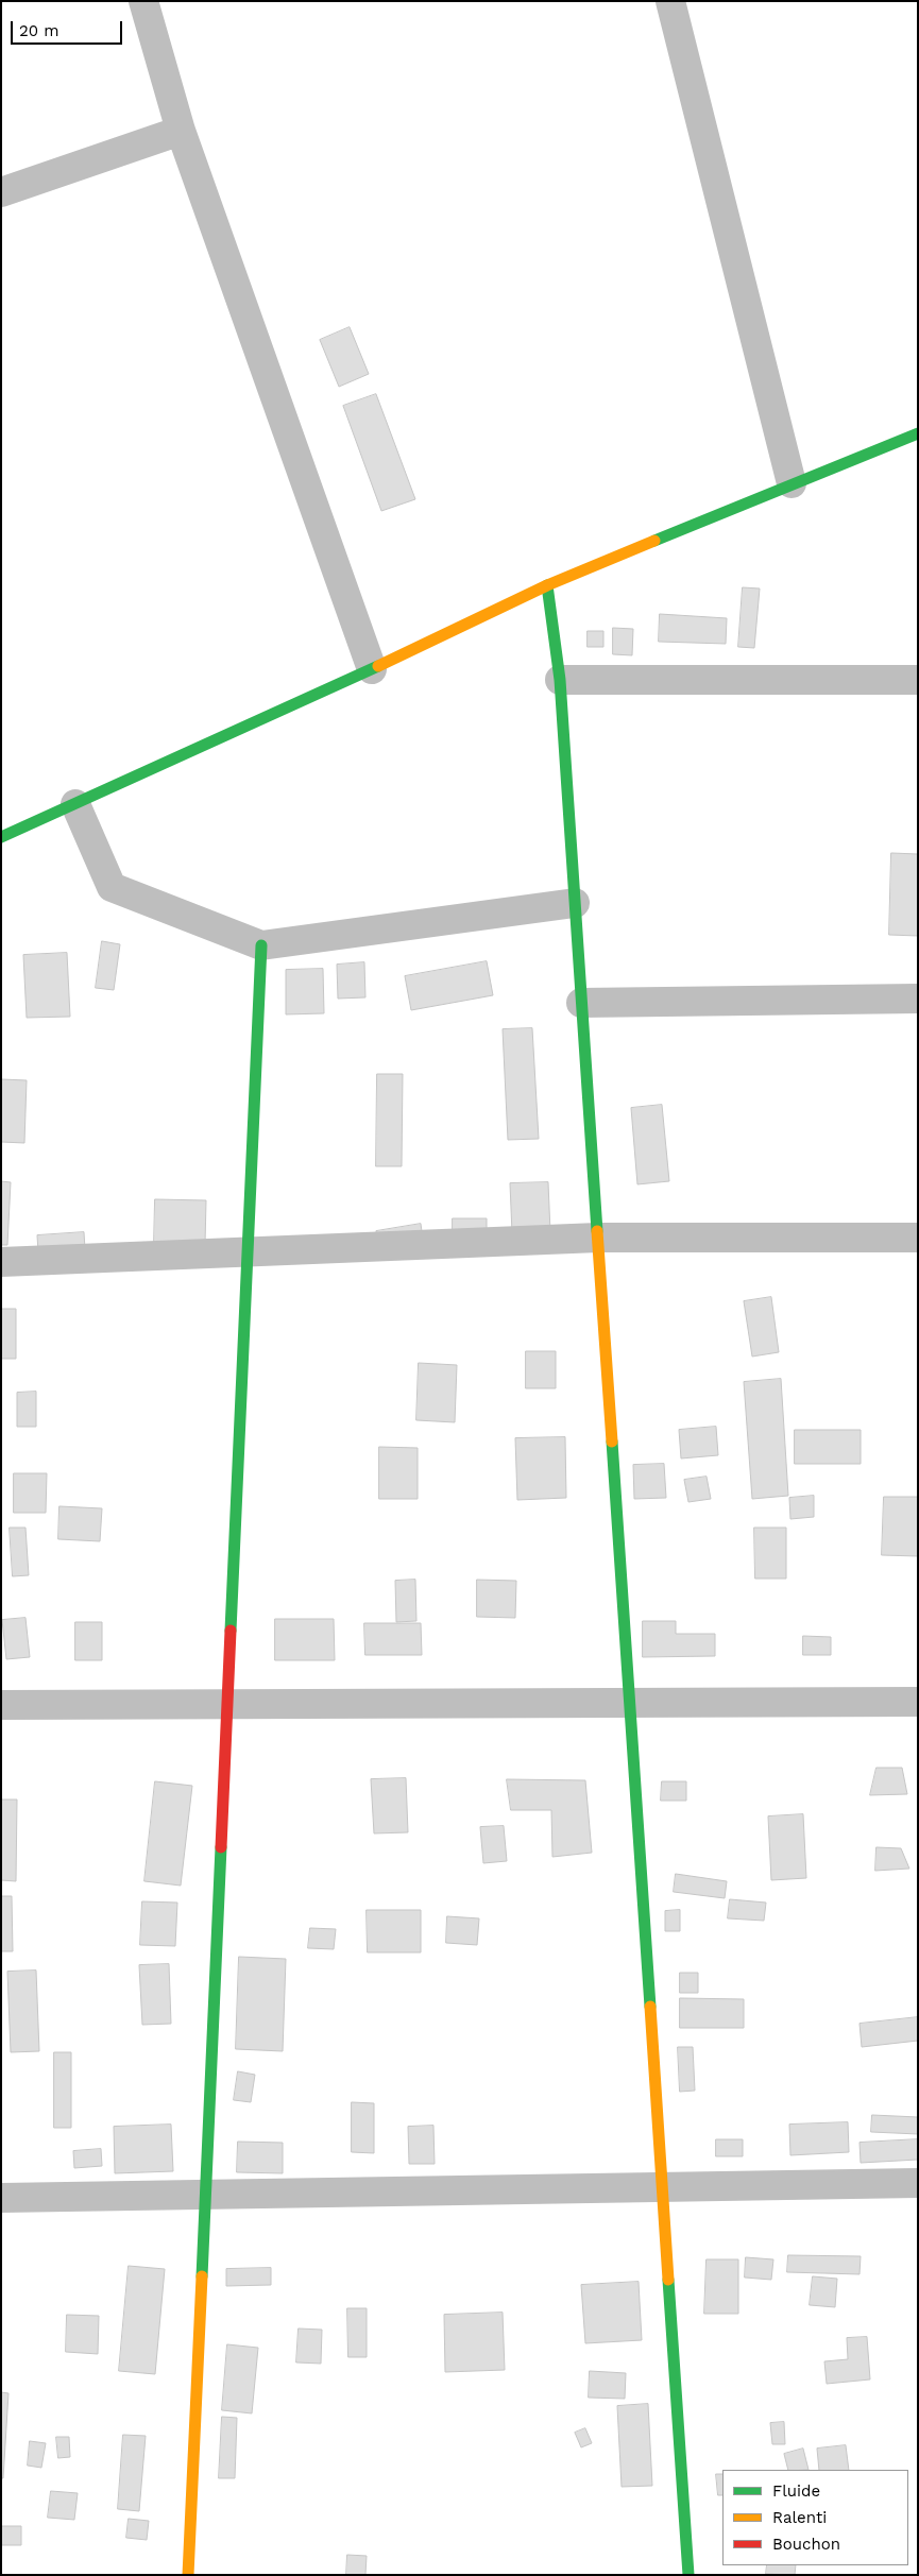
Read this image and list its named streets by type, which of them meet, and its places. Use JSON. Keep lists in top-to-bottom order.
{
  "legend": ["Fluide", "Ralenti", "Bouchon"],
  "scale_bar": "20 m"
}
